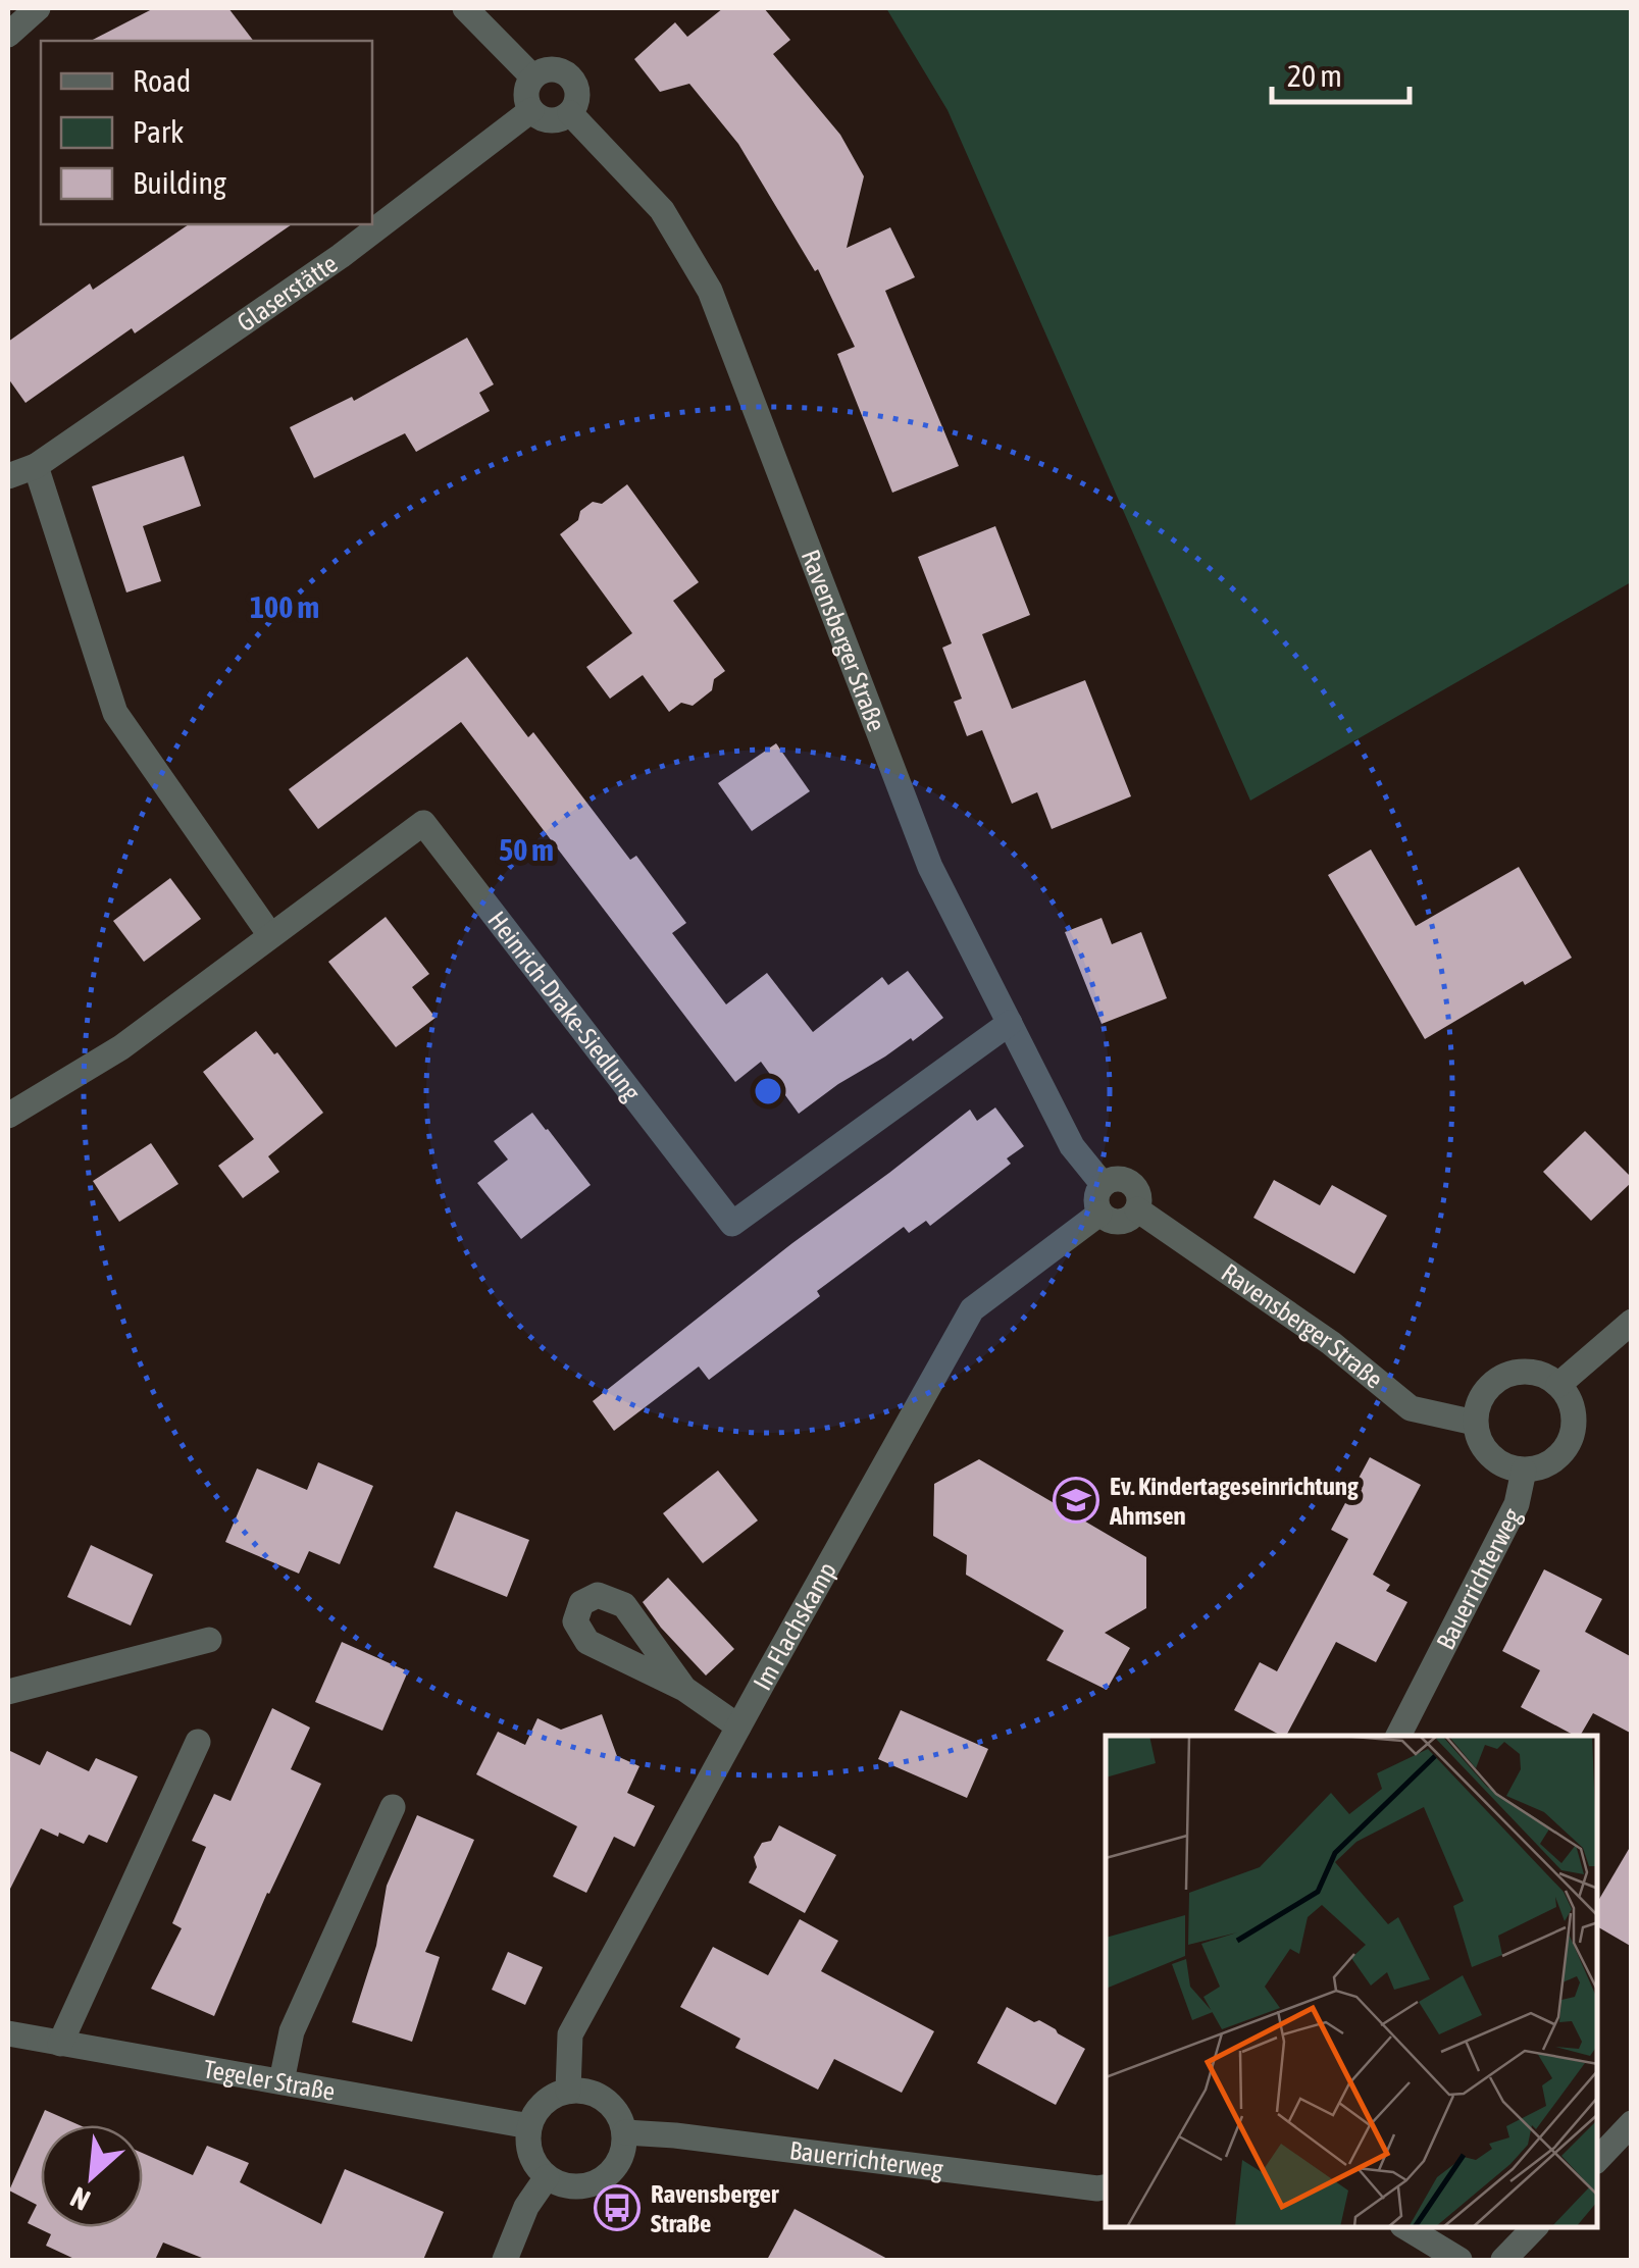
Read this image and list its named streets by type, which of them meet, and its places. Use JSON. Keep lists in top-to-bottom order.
{
  "streets": {
    "street": [
      "Glaserstätte",
      "Ravensberger Straße",
      "Heinrich-Drake-Siedlung",
      "Bauerrichterweg",
      "Im Flachskamp",
      "Tegeler Straße"
    ]
  },
  "crossings": [
    ["Glaserstätte", "Ravensberger Straße"],
    ["Ravensberger Straße", "Heinrich-Drake-Siedlung"],
    ["Ravensberger Straße", "Bauerrichterweg"],
    ["Ravensberger Straße", "Im Flachskamp"],
    ["Bauerrichterweg", "Im Flachskamp"],
    ["Bauerrichterweg", "Tegeler Straße"],
    ["Im Flachskamp", "Tegeler Straße"]
  ],
  "places": {
    "school or university": ["Ev. Kindertageseinrichtung Ahmsen"],
    "bus stop": ["Ravensberger Straße"]
  },
  "legend": ["Road", "Park", "Building"],
  "scale_bar": "20 m",
  "north": "bottom left",
  "rings": ["100 m", "50 m"]
}
